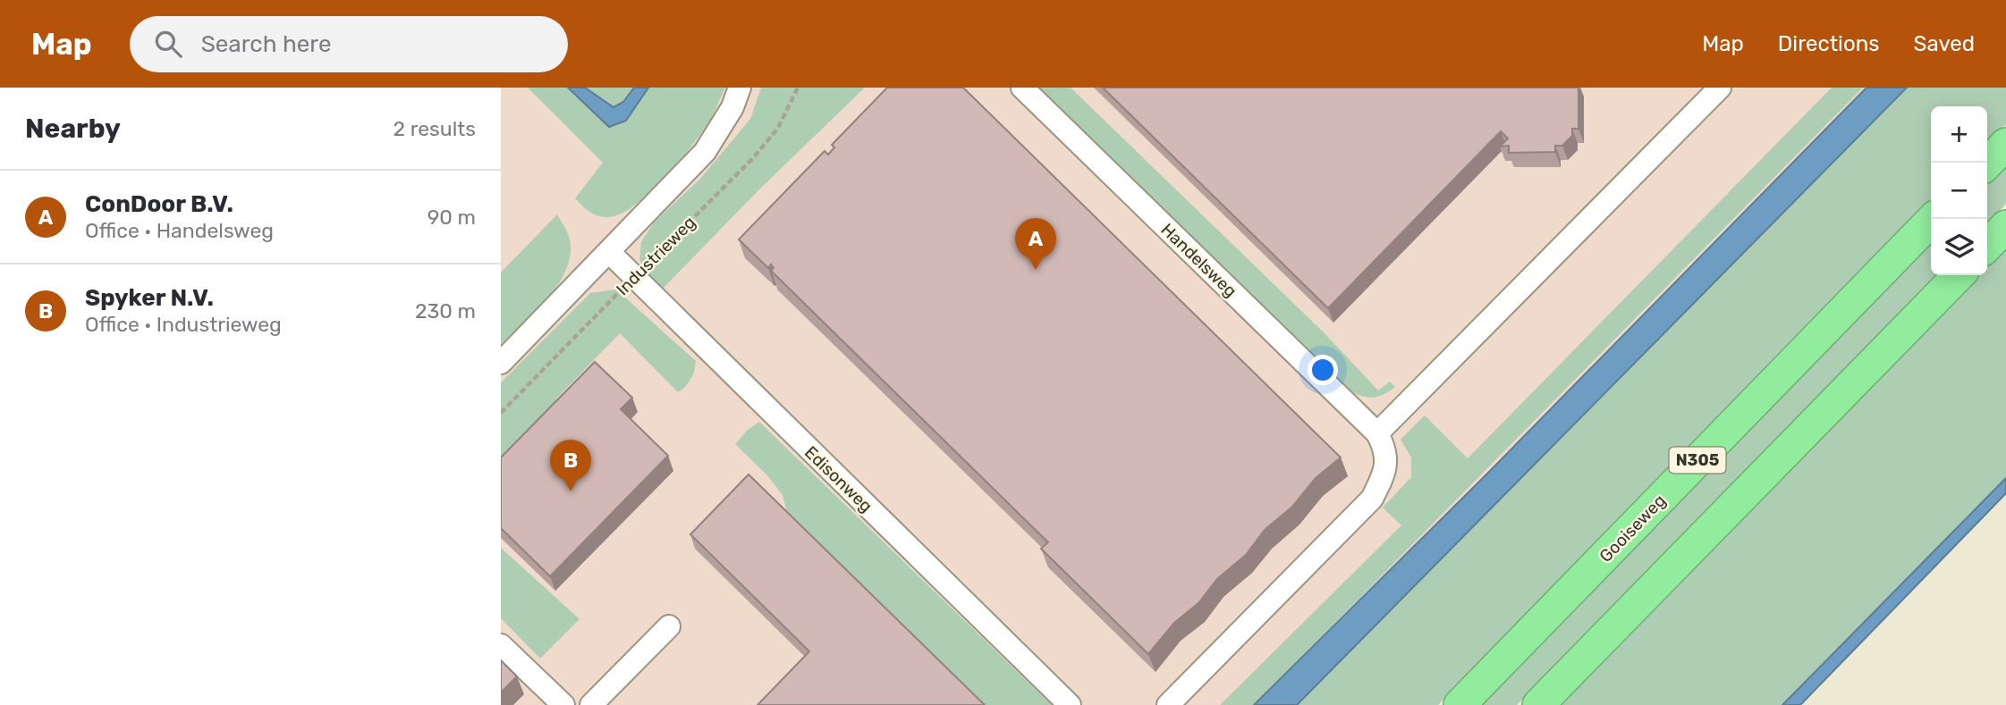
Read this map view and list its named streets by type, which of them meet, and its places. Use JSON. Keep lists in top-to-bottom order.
{
  "streets": {
    "highway": ["N305", "Gooiseweg"],
    "street": ["Industrieweg", "Handelsweg", "Edisonweg"]
  },
  "crossings": [
    ["Industrieweg", "Edisonweg"]
  ],
  "page": {
    "header": "Map",
    "search": "Search here",
    "nav": ["Map", "Directions", "Saved"],
    "heading": ["Nearby", "2 results"],
    "map_buttons": ["+", "−"],
    "list": [
      {
        "mark": "A",
        "name": "ConDoor B.V.",
        "note": "Office · Handelsweg",
        "value": "90 m"
      },
      {
        "mark": "B",
        "name": "Spyker N.V.",
        "note": "Office · Industrieweg",
        "value": "230 m"
      }
    ],
    "pins": ["A", "B"]
  }
}
